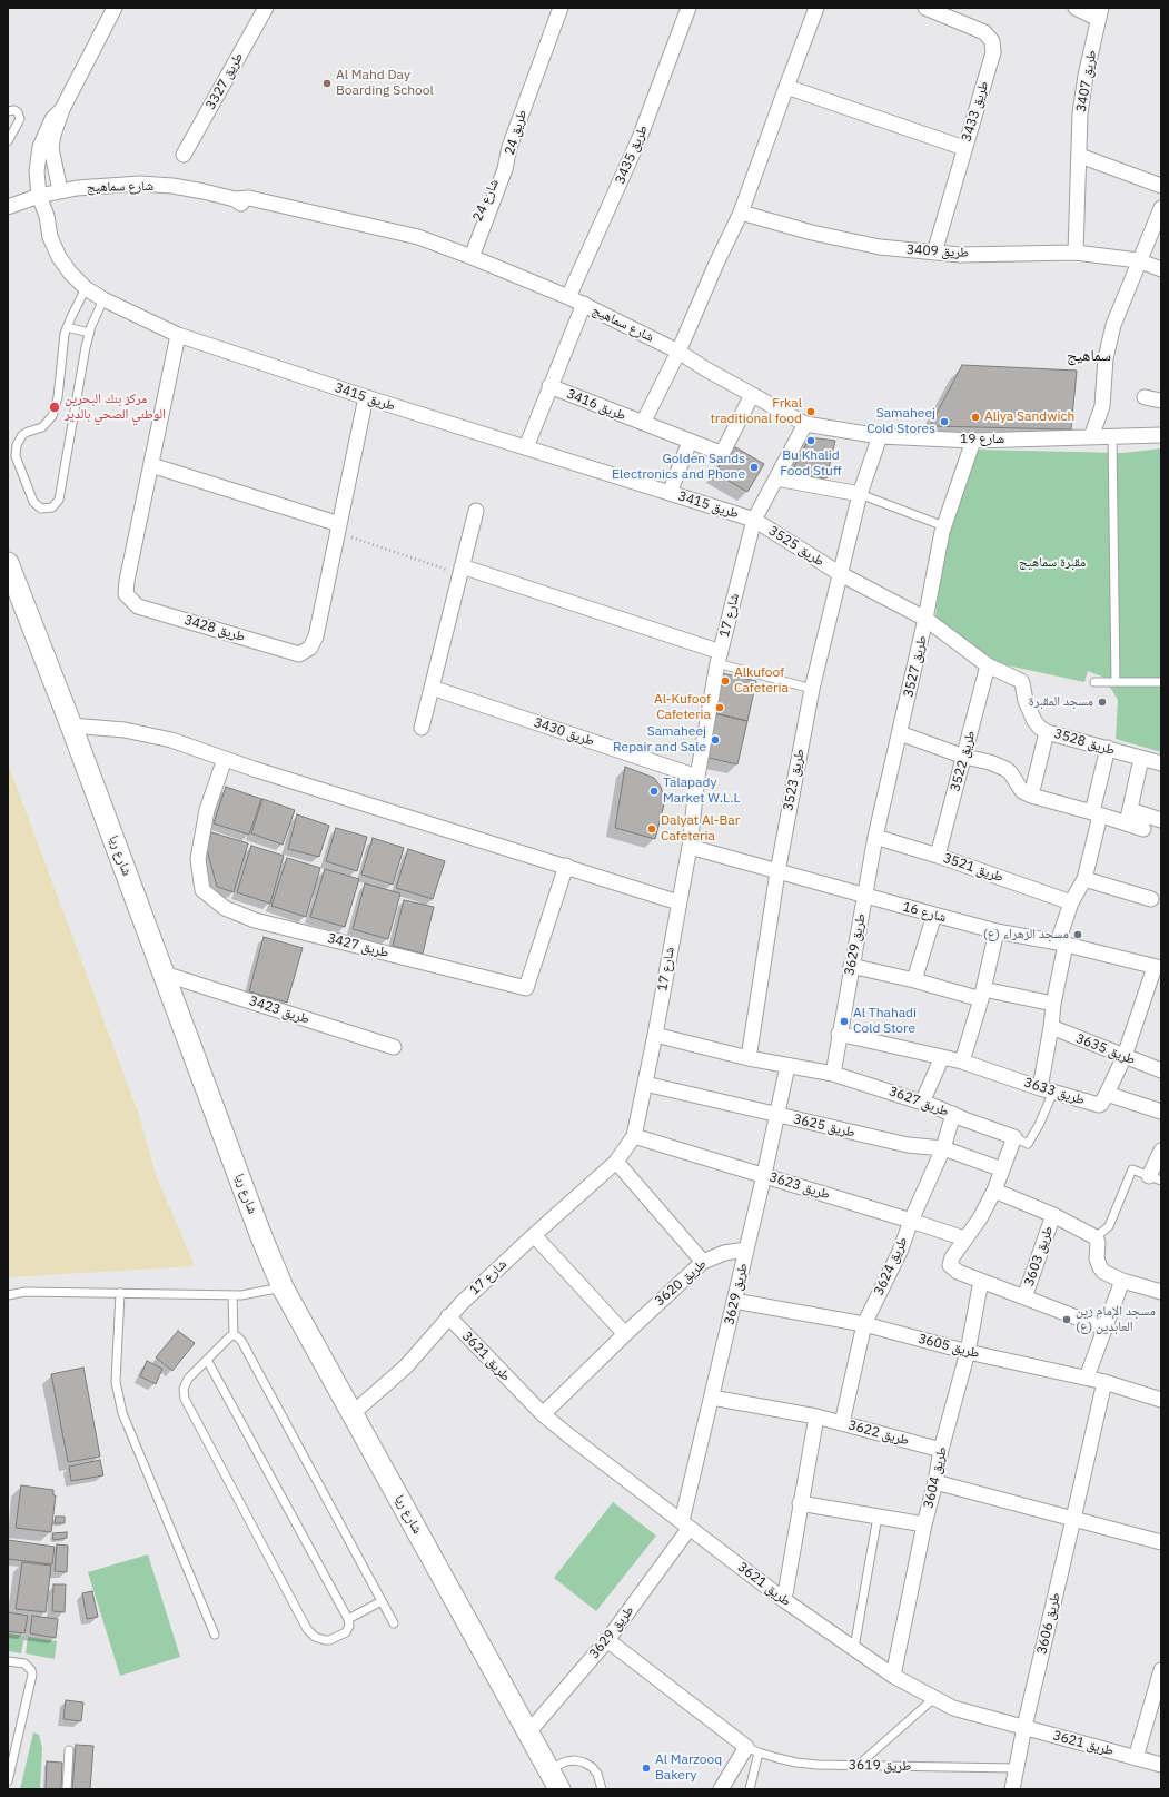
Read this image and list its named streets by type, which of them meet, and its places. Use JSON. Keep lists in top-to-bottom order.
{
  "streets": {
    "main road": ["شارع ريا"],
    "street": [
      "طريق 3327",
      "طريق 3407",
      "طريق 3433",
      "طريق 24",
      "طريق 3435",
      "شارع سماهيج",
      "شارع 24",
      "طريق 3409",
      "طريق 3415",
      "طريق 3416",
      "شارع 19",
      "طريق 3525",
      "شارع 17",
      "طريق 3428",
      "طريق 3527",
      "طريق 3430",
      "طريق 3528",
      "طريق 3522",
      "طريق 3523",
      "طريق 3521",
      "شارع 16",
      "طريق 3629",
      "طريق 3427",
      "طريق 3423",
      "طريق 3635",
      "طريق 3633",
      "طريق 3627",
      "طريق 3625",
      "طريق 3623",
      "طريق 3603",
      "طريق 3624",
      "طريق 3620",
      "طريق 3605",
      "طريق 3621",
      "طريق 3622",
      "طريق 3604",
      "طريق 3606",
      "طريق 3619"
    ]
  },
  "crossings": [
    ["طريق 3407", "طريق 3409"],
    ["طريق 3433", "طريق 3409"],
    ["طريق 24", "شارع 24"],
    ["طريق 3435", "شارع سماهيج"],
    ["شارع سماهيج", "شارع 24"],
    ["شارع سماهيج", "طريق 3415"],
    ["شارع سماهيج", "طريق 3416"],
    ["شارع سماهيج", "شارع 19"],
    ["شارع سماهيج", "شارع 17"],
    ["طريق 3415", "طريق 3416"],
    ["طريق 3415", "طريق 3525"],
    ["طريق 3415", "شارع 17"],
    ["طريق 3415", "طريق 3428"],
    ["شارع 19", "طريق 3525"],
    ["شارع 19", "شارع 17"],
    ["شارع 19", "طريق 3527"],
    ["طريق 3525", "شارع 17"],
    ["طريق 3525", "طريق 3527"],
    ["طريق 3525", "طريق 3528"],
    ["طريق 3525", "طريق 3523"],
    ["شارع 17", "طريق 3430"],
    ["شارع 17", "شارع ريا"],
    ["شارع 17", "شارع 16"],
    ["شارع 17", "طريق 3627"],
    ["شارع 17", "طريق 3625"],
    ["شارع 17", "طريق 3623"],
    ["شارع 17", "طريق 3621"],
    ["طريق 3527", "طريق 3528"],
    ["طريق 3527", "طريق 3521"],
    ["طريق 3527", "شارع 16"],
    ["طريق 3527", "طريق 3629"],
    ["طريق 3528", "طريق 3522"],
    ["طريق 3522", "طريق 3521"],
    ["طريق 3523", "شارع 16"],
    ["شارع ريا", "طريق 3629"],
    ["شارع ريا", "طريق 3423"],
    ["شارع 16", "طريق 3629"],
    ["طريق 3629", "طريق 3633"],
    ["طريق 3629", "طريق 3627"],
    ["طريق 3629", "طريق 3625"],
    ["طريق 3629", "طريق 3623"],
    ["طريق 3629", "طريق 3620"],
    ["طريق 3629", "طريق 3605"],
    ["طريق 3629", "طريق 3621"],
    ["طريق 3629", "طريق 3622"],
    ["طريق 3629", "طريق 3619"],
    ["طريق 3633", "طريق 3627"],
    ["طريق 3627", "طريق 3624"],
    ["طريق 3625", "طريق 3624"],
    ["طريق 3623", "طريق 3603"],
    ["طريق 3623", "طريق 3624"],
    ["طريق 3603", "طريق 3604"],
    ["طريق 3624", "طريق 3605"],
    ["طريق 3624", "طريق 3622"],
    ["طريق 3620", "طريق 3621"],
    ["طريق 3605", "طريق 3604"],
    ["طريق 3605", "طريق 3606"],
    ["طريق 3621", "طريق 3604"],
    ["طريق 3621", "طريق 3606"],
    ["طريق 3622", "طريق 3604"],
    ["طريق 3606", "طريق 3619"]
  ],
  "districts": ["سماهيج"],
  "parks": ["مقبرة سماهيج"],
  "places": [
    "Al Mahd Day Boarding School",
    "مركز بنك البحرين الوطني الصحي بالدير",
    "Frkal traditional food",
    "Aliya Sandwich",
    "Samaheej Cold Stores",
    "Bu Khalid Food Stuff",
    "Golden Sands Electronics and Phone",
    "Alkufoof Cafeteria",
    "مسجد المقبرة",
    "Al-Kufoof Cafeteria",
    "Samaheej Repair and Sale",
    "Talapady Market W.L.L",
    "Dalyat Al-Bar Cafeteria",
    "مسجد الزهراء (ع)",
    "Al Thahadi Cold Store",
    "مسجد الإمام زين العابدين (ع)",
    "Al Marzooq Bakery"
  ]
}
